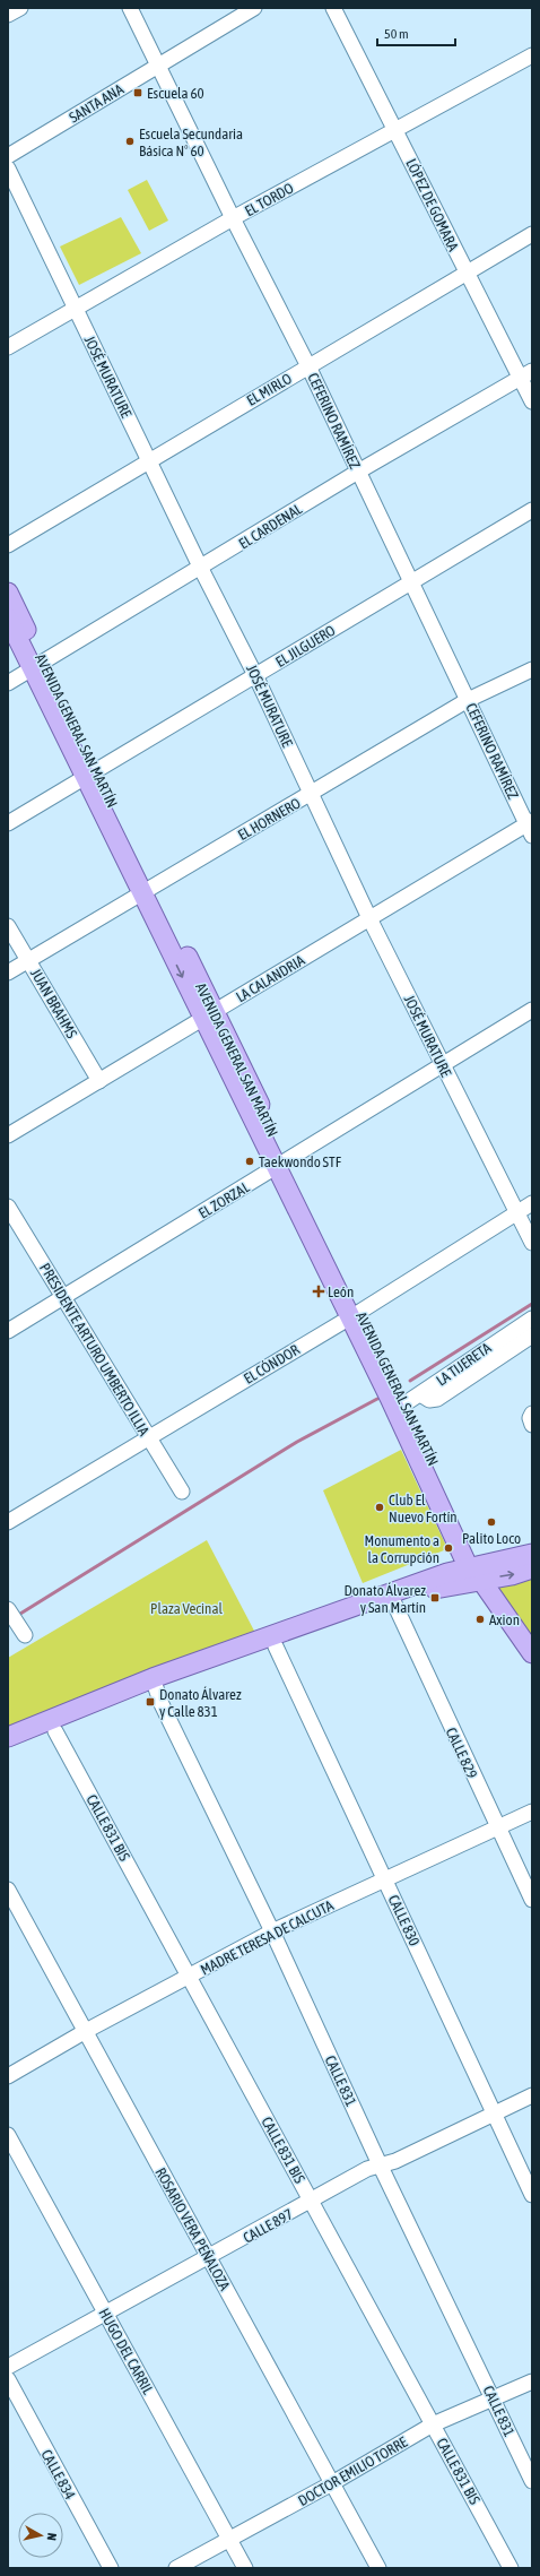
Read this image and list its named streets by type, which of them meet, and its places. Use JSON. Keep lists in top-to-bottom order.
{
  "streets": {
    "main road": ["AVENIDA GENERAL SAN MARTÍN"],
    "street": [
      "SANTA ANA",
      "EL TORDO",
      "LÓPEZ DE GOMARA",
      "JOSÉ MURATURE",
      "EL MIRLO",
      "CEFERINO RAMÍREZ",
      "EL CARDENAL",
      "EL JILGUERO",
      "EL HORNERO",
      "LA CALANDRIA",
      "JUAN BRAHMS",
      "EL ZORZAL",
      "PRESIDENTE ARTURO UMBERTO ILLIA",
      "EL CÓNDOR",
      "LA TIJERETA",
      "CALLE 829",
      "CALLE 831 BIS",
      "CALLE 830",
      "MADRE TERESA DE CALCUTA",
      "CALLE 831",
      "CALLE 897",
      "ROSARIO VERA PEÑALOZA",
      "HUGO DEL CARRIL",
      "DOCTOR EMILIO TORRE",
      "CALLE 834"
    ]
  },
  "crossings": [
    ["SANTA ANA", "CEFERINO RAMÍREZ"],
    ["EL TORDO", "LÓPEZ DE GOMARA"],
    ["EL TORDO", "JOSÉ MURATURE"],
    ["EL TORDO", "CEFERINO RAMÍREZ"],
    ["LÓPEZ DE GOMARA", "EL MIRLO"],
    ["LÓPEZ DE GOMARA", "EL CARDENAL"],
    ["JOSÉ MURATURE", "EL MIRLO"],
    ["JOSÉ MURATURE", "EL CARDENAL"],
    ["JOSÉ MURATURE", "EL JILGUERO"],
    ["JOSÉ MURATURE", "EL HORNERO"],
    ["JOSÉ MURATURE", "LA CALANDRIA"],
    ["JOSÉ MURATURE", "EL ZORZAL"],
    ["JOSÉ MURATURE", "EL CÓNDOR"],
    ["EL MIRLO", "CEFERINO RAMÍREZ"],
    ["CEFERINO RAMÍREZ", "EL CARDENAL"],
    ["CEFERINO RAMÍREZ", "EL JILGUERO"],
    ["CEFERINO RAMÍREZ", "EL HORNERO"],
    ["CEFERINO RAMÍREZ", "LA CALANDRIA"],
    ["EL CARDENAL", "AVENIDA GENERAL SAN MARTÍN"],
    ["EL JILGUERO", "AVENIDA GENERAL SAN MARTÍN"],
    ["AVENIDA GENERAL SAN MARTÍN", "EL HORNERO"],
    ["AVENIDA GENERAL SAN MARTÍN", "LA CALANDRIA"],
    ["AVENIDA GENERAL SAN MARTÍN", "EL ZORZAL"],
    ["AVENIDA GENERAL SAN MARTÍN", "EL CÓNDOR"],
    ["AVENIDA GENERAL SAN MARTÍN", "LA TIJERETA"],
    ["EL HORNERO", "JUAN BRAHMS"],
    ["LA CALANDRIA", "JUAN BRAHMS"],
    ["EL ZORZAL", "PRESIDENTE ARTURO UMBERTO ILLIA"],
    ["PRESIDENTE ARTURO UMBERTO ILLIA", "EL CÓNDOR"],
    ["CALLE 829", "MADRE TERESA DE CALCUTA"],
    ["CALLE 831 BIS", "MADRE TERESA DE CALCUTA"],
    ["CALLE 831 BIS", "CALLE 897"],
    ["CALLE 831 BIS", "DOCTOR EMILIO TORRE"],
    ["CALLE 830", "MADRE TERESA DE CALCUTA"],
    ["CALLE 830", "CALLE 897"],
    ["MADRE TERESA DE CALCUTA", "CALLE 831"],
    ["MADRE TERESA DE CALCUTA", "ROSARIO VERA PEÑALOZA"],
    ["CALLE 831", "CALLE 897"],
    ["CALLE 831", "DOCTOR EMILIO TORRE"],
    ["CALLE 897", "ROSARIO VERA PEÑALOZA"],
    ["CALLE 897", "HUGO DEL CARRIL"],
    ["ROSARIO VERA PEÑALOZA", "DOCTOR EMILIO TORRE"],
    ["HUGO DEL CARRIL", "DOCTOR EMILIO TORRE"]
  ],
  "parks": ["Plaza Vecinal"],
  "places": {
    "transit": ["Escuela 60", "Donato Álvarez y San Martín", "Donato Álvarez y Calle 831"],
    "other": [
      "Escuela Secundaria Básica Nº 60",
      "Taekwondo STF",
      "Club El Nuevo Fortín",
      "Palito Loco",
      "Monumento a la Corrupción",
      "Axion"
    ],
    "health": ["León"]
  },
  "scale_bar": "50 m",
  "north": "right"
}
